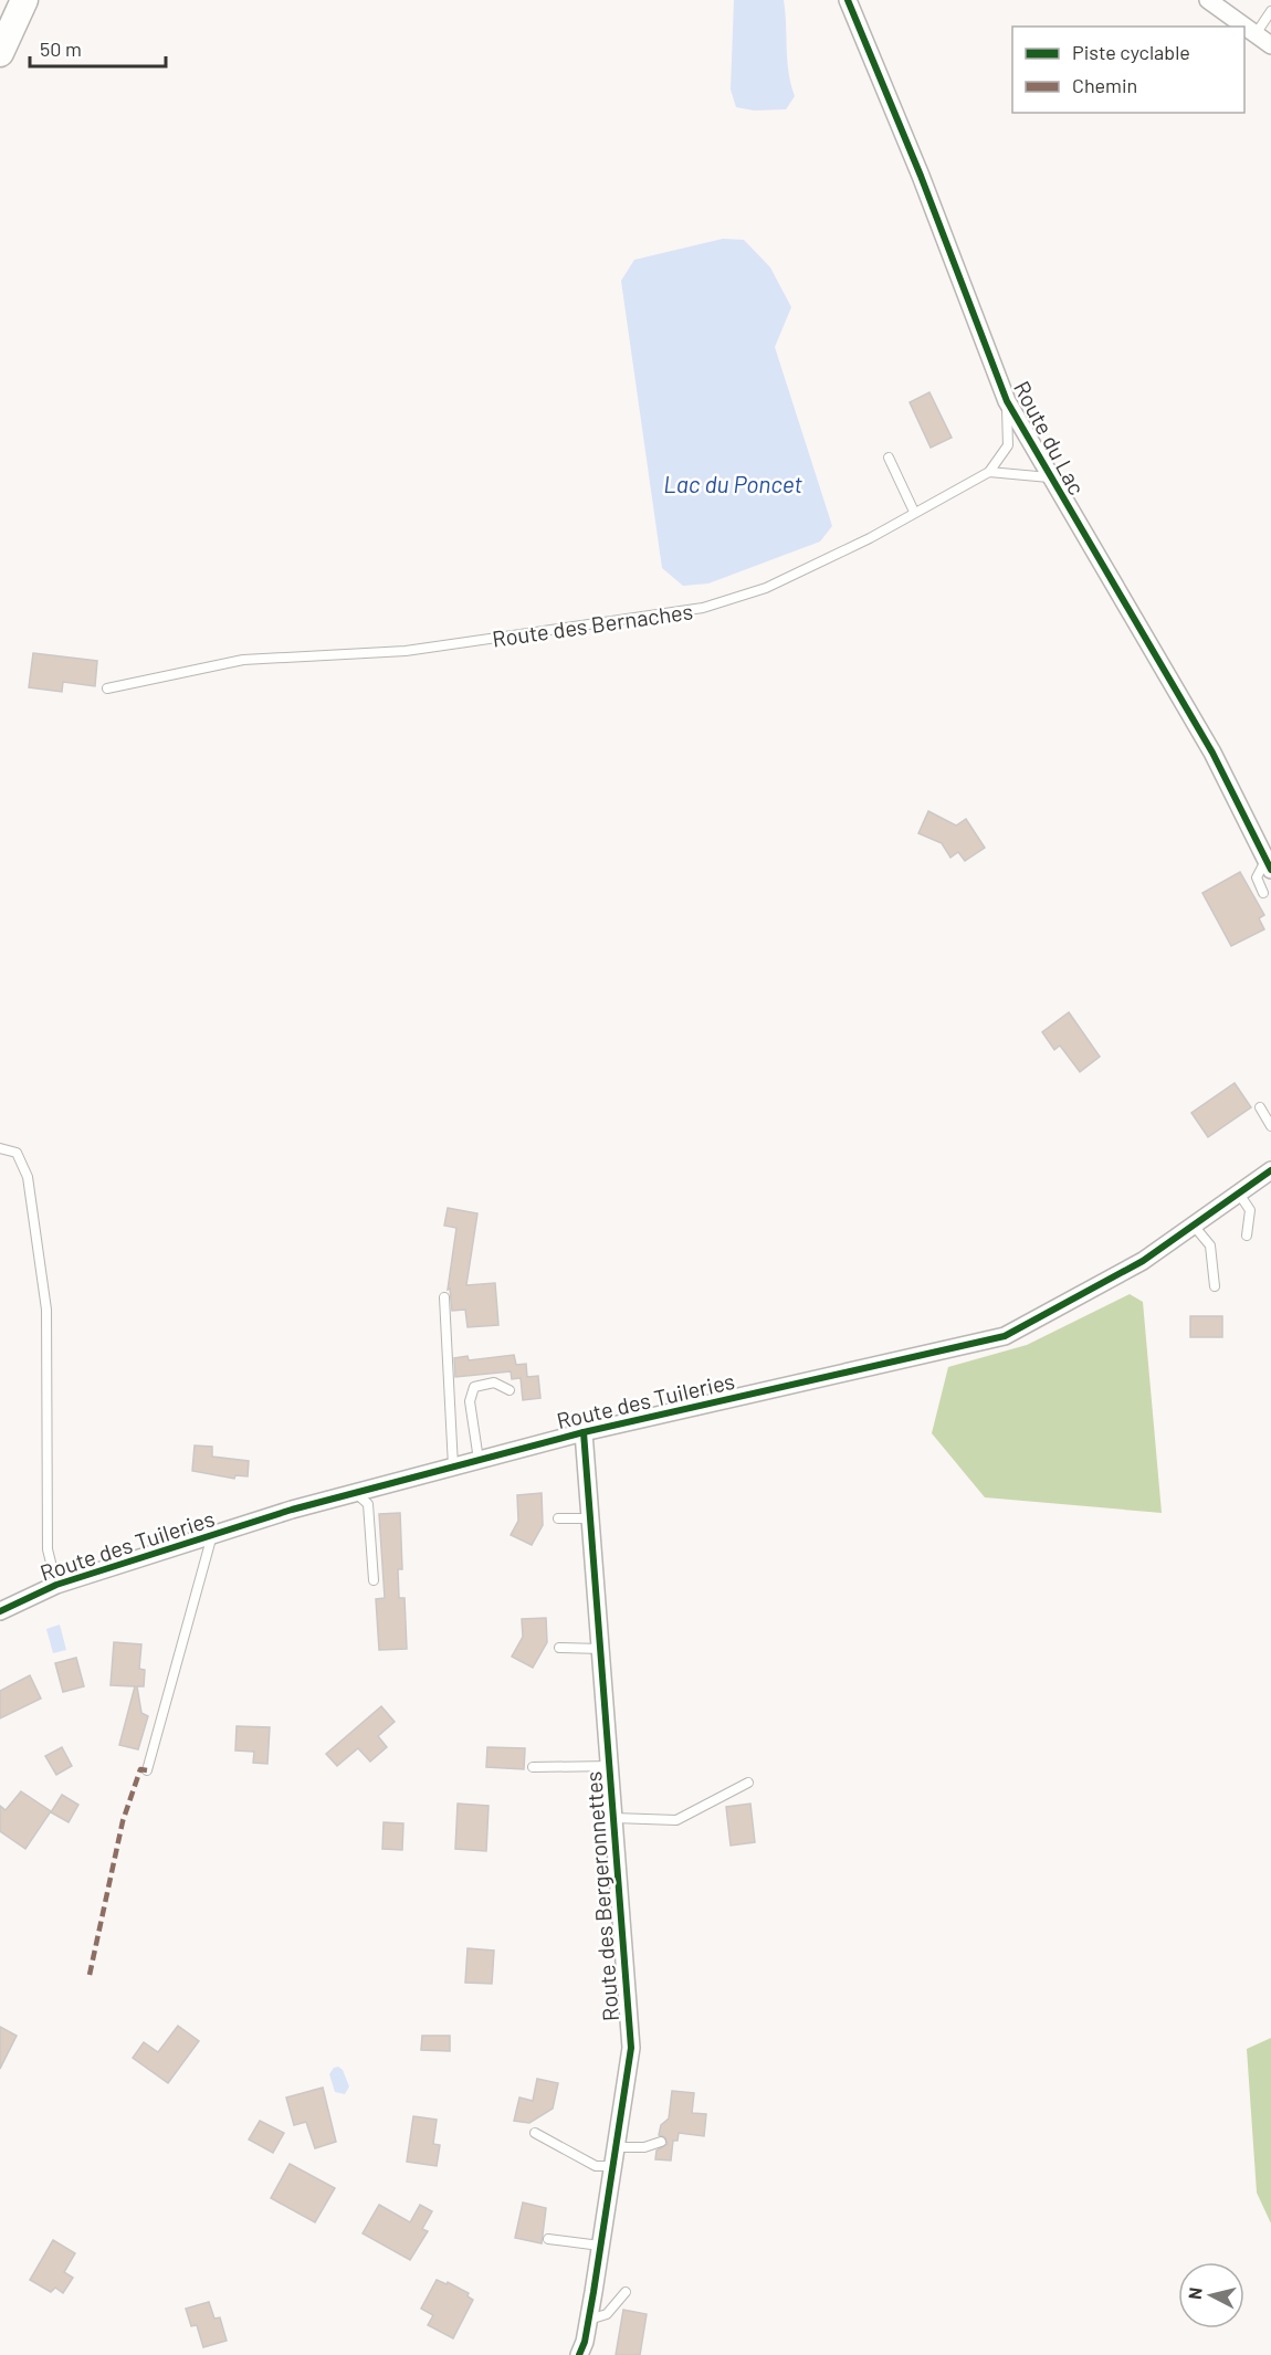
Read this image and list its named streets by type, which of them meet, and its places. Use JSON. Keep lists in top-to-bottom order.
{
  "streets": {
    "street": ["Route du Lac", "Route des Tuileries", "Route des Bergeronnettes"],
    "lane": ["Route des Bernaches"]
  },
  "crossings": [
    ["Route des Tuileries", "Route des Bergeronnettes"]
  ],
  "water": ["Lac du Poncet"],
  "legend": ["Piste cyclable", "Chemin"],
  "scale_bar": "50 m",
  "north": "left"
}
